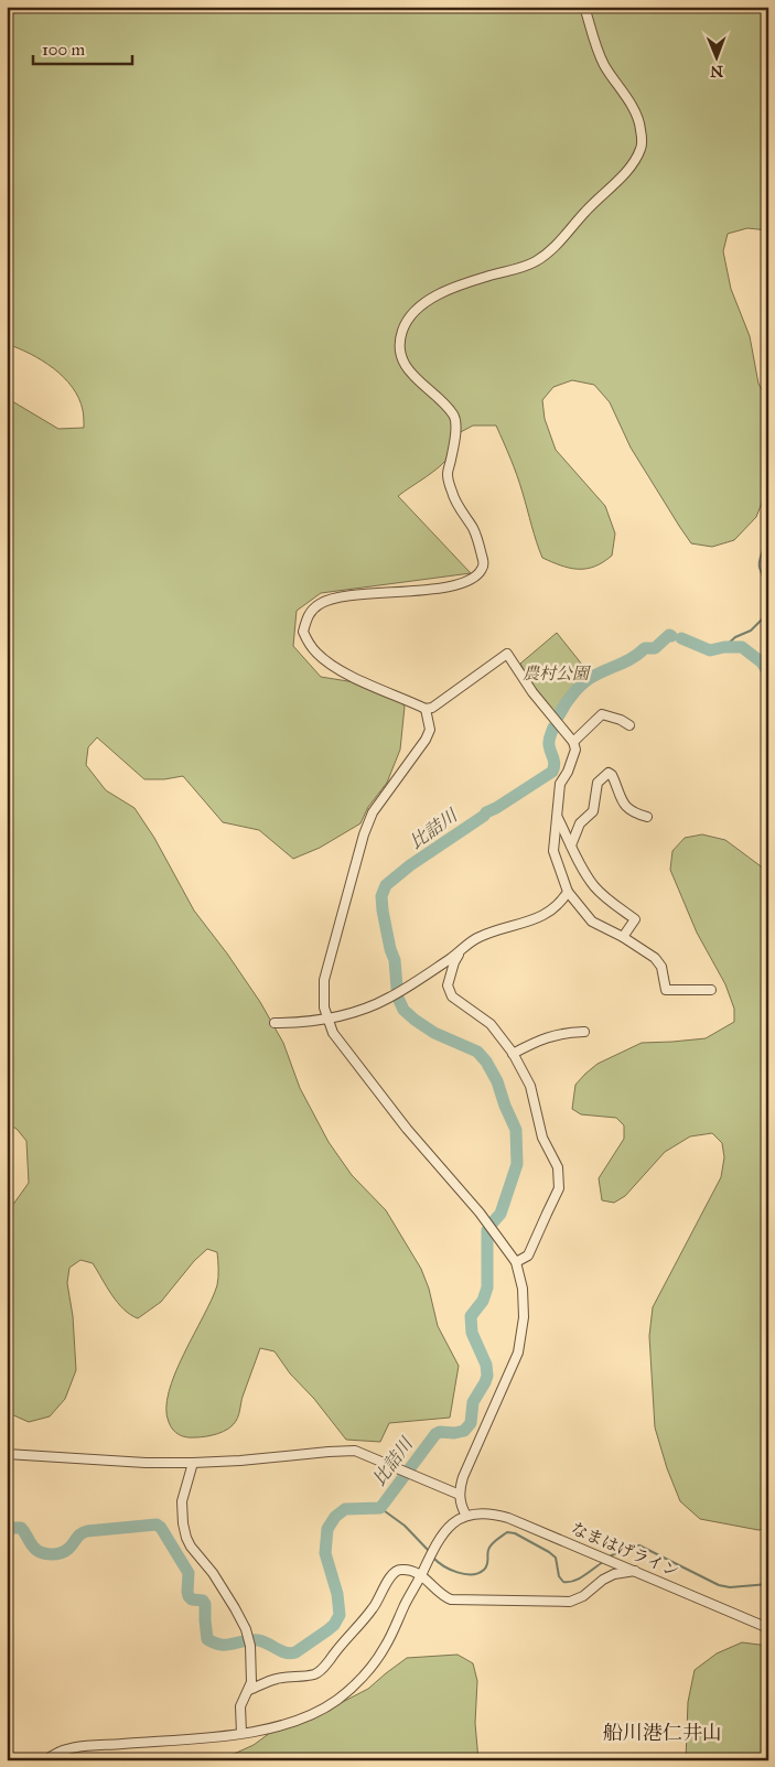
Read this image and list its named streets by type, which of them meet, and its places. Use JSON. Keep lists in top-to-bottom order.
{
  "streets": {
    "street": ["なまはげライン"]
  },
  "districts": ["船川港仁井山"],
  "water": ["比詰川"],
  "parks": ["農村公園"],
  "scale_bar": "100 m",
  "north": "bottom"
}
